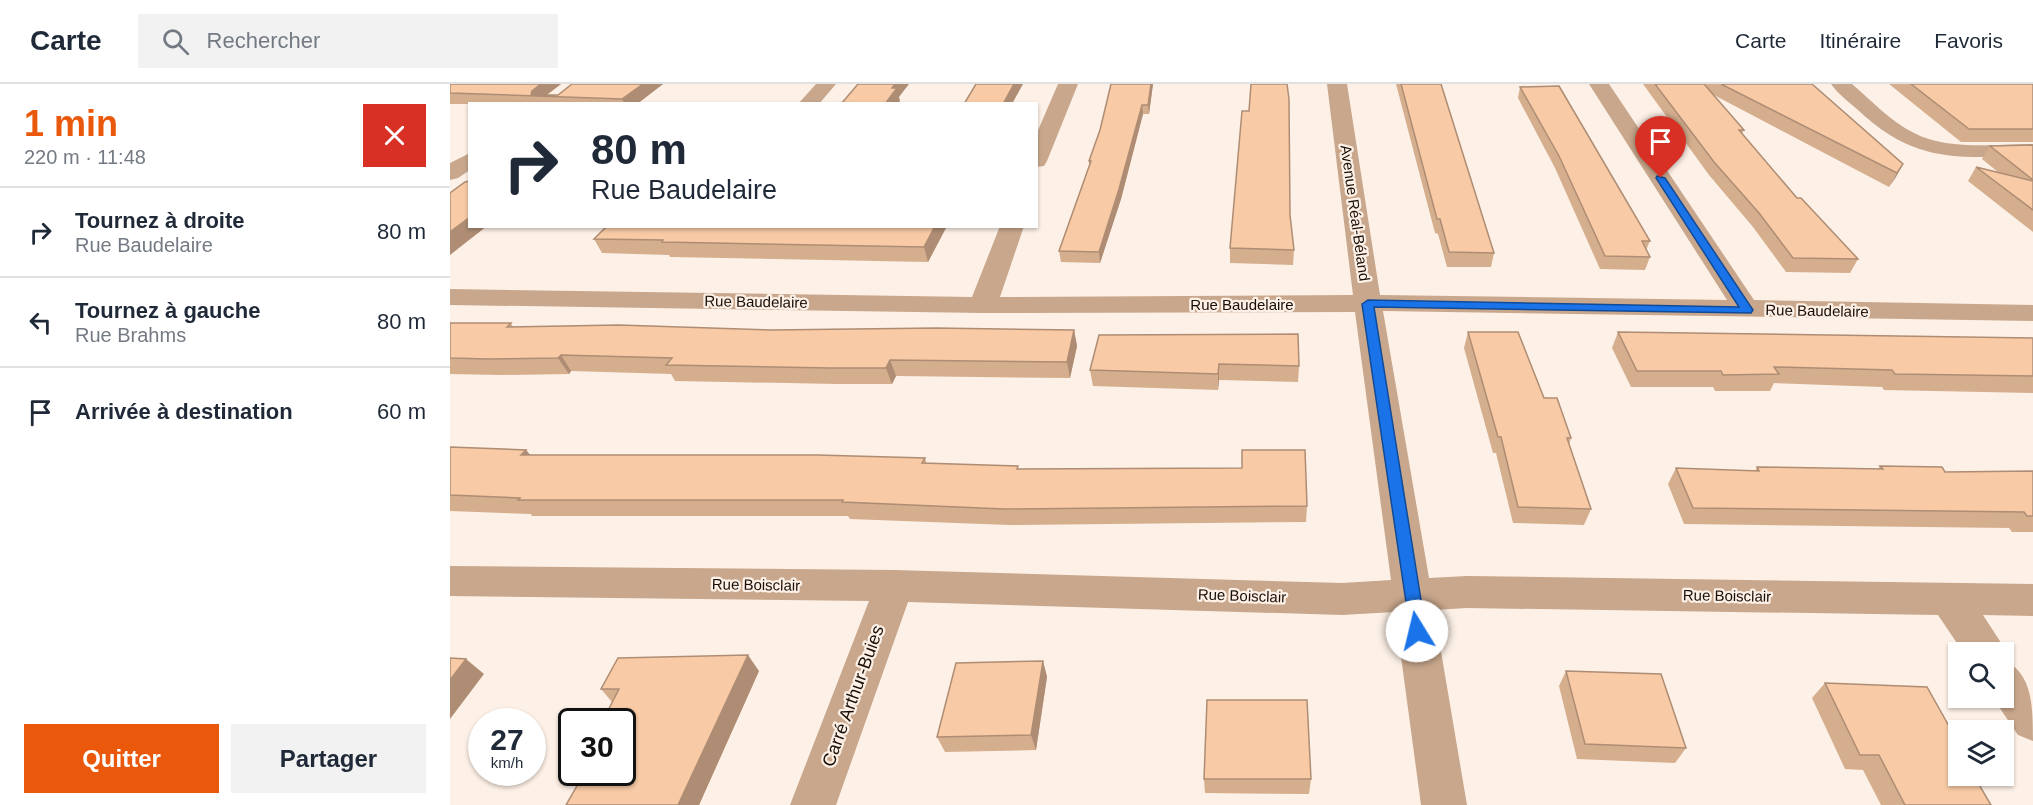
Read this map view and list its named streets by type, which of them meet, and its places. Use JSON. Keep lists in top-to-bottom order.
{
  "streets": {
    "street": [
      "Avenue Réal-Béland",
      "Rue Baudelaire",
      "Rue Boisclair",
      "Carré Arthur-Buies"
    ]
  },
  "crossings": [
    ["Avenue Réal-Béland", "Rue Baudelaire"],
    ["Avenue Réal-Béland", "Rue Boisclair"],
    ["Rue Boisclair", "Carré Arthur-Buies"]
  ],
  "page": {
    "header": "Carte",
    "search": "Rechercher",
    "nav": ["Carte", "Itinéraire", "Favoris"],
    "heading": ["1 min", "220 m · 11:48"],
    "turn": ["80 m", "Rue Baudelaire"],
    "list": [
      {
        "name": "Tournez à droite",
        "note": "Rue Baudelaire",
        "value": "80 m"
      },
      {
        "name": "Tournez à gauche",
        "note": "Rue Brahms",
        "value": "80 m"
      },
      {
        "name": "Arrivée à destination",
        "value": "60 m"
      }
    ],
    "speed": "27 km/h",
    "limit": "30",
    "buttons": ["Quitter", "Partager"]
  }
}
